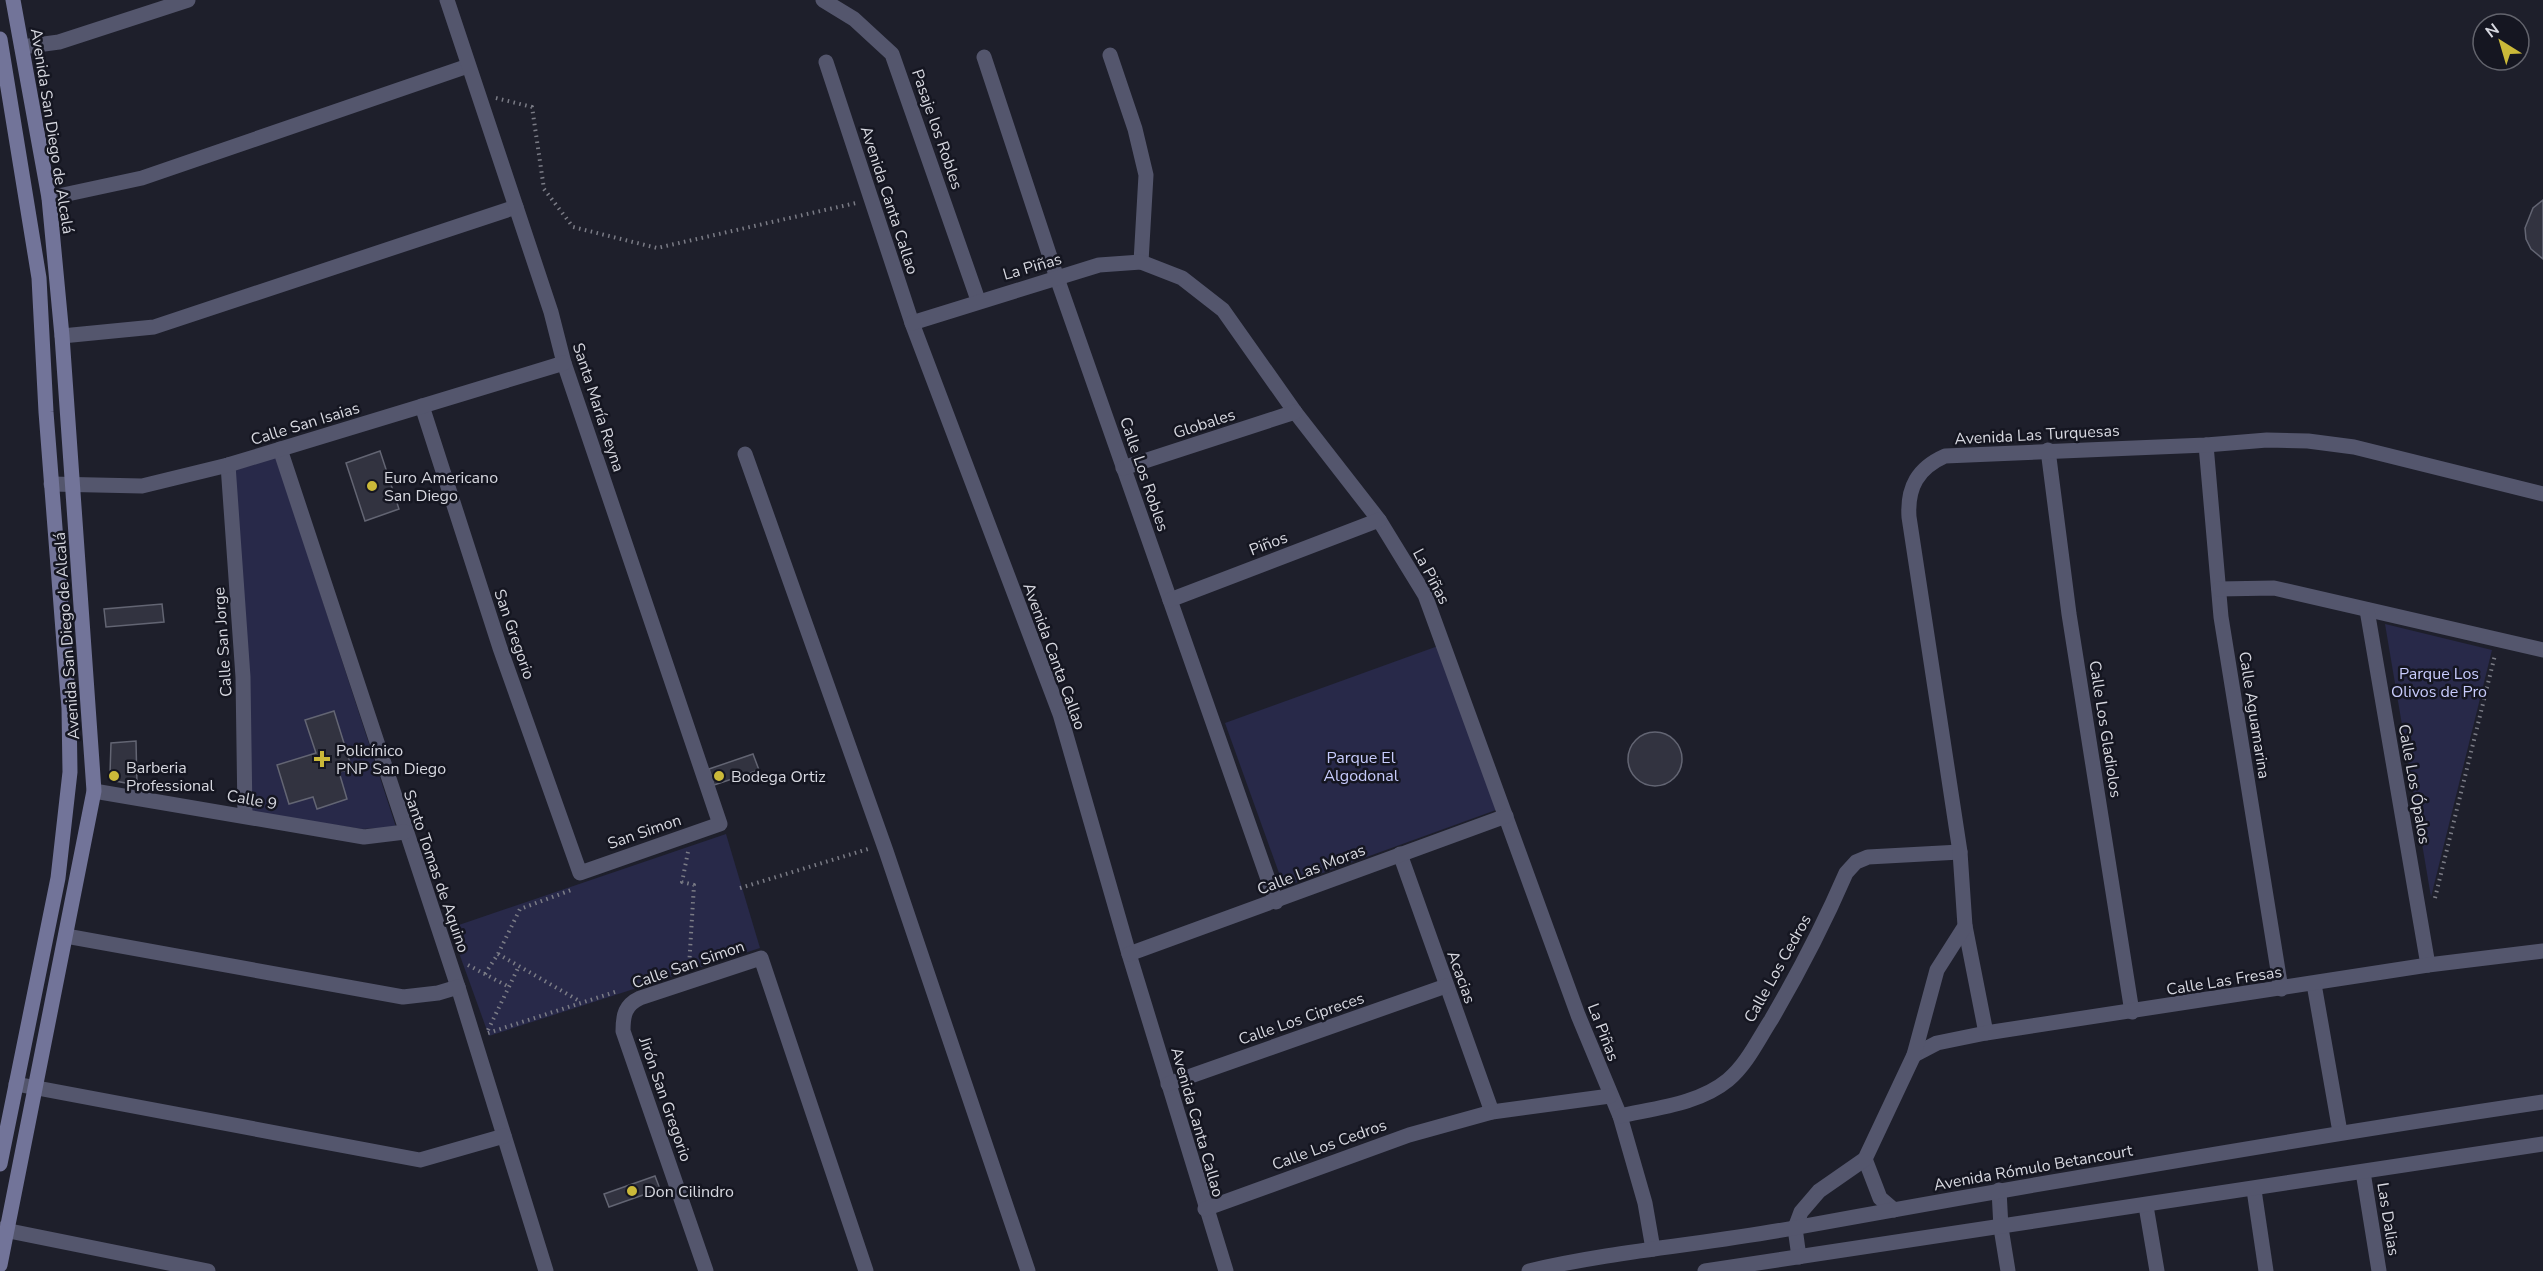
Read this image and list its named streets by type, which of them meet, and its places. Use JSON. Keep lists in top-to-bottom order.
{
  "streets": {
    "main road": ["Avenida San Diego de Alcalá"],
    "street": [
      "Pasaje los Robles",
      "Avenida Canta Callao",
      "La Piñas",
      "Santa María Reyna",
      "Calle San Isaias",
      "Globales",
      "Avenida Las Turquesas",
      "Calle Los Robles",
      "Piños",
      "San Gregorio",
      "Calle San Jorge",
      "Calle Aguamarina",
      "Calle Los Gladiolos",
      "Calle Los Ópalos",
      "Calle 9",
      "San Simon",
      "Calle Las Moras",
      "Santo Tomas de Aquino",
      "Calle San Simon",
      "Calle Los Cedros",
      "Acacias",
      "Calle Las Fresas",
      "Calle Los Cipreces",
      "Jirón San Gregorio",
      "Avenida Rómulo Betancourt",
      "Las Dalias"
    ]
  },
  "crossings": [
    ["Pasaje los Robles", "La Piñas"],
    ["Avenida San Diego de Alcalá", "Calle San Isaias"],
    ["Avenida San Diego de Alcalá", "Calle 9"],
    ["Avenida Canta Callao", "La Piñas"],
    ["Avenida Canta Callao", "Calle Las Moras"],
    ["Avenida Canta Callao", "Calle Los Cedros"],
    ["Avenida Canta Callao", "Calle Los Cipreces"],
    ["La Piñas", "Globales"],
    ["La Piñas", "Calle Los Robles"],
    ["La Piñas", "Piños"],
    ["La Piñas", "Calle Las Moras"],
    ["La Piñas", "Calle Los Cedros"],
    ["La Piñas", "Avenida Rómulo Betancourt"],
    ["Santa María Reyna", "Calle San Isaias"],
    ["Santa María Reyna", "San Simon"],
    ["Calle San Isaias", "San Gregorio"],
    ["Calle San Isaias", "Calle San Jorge"],
    ["Calle San Isaias", "Santo Tomas de Aquino"],
    ["Globales", "Calle Los Robles"],
    ["Avenida Las Turquesas", "Calle Aguamarina"],
    ["Avenida Las Turquesas", "Calle Los Gladiolos"],
    ["Avenida Las Turquesas", "Calle Los Cedros"],
    ["Avenida Las Turquesas", "Calle Las Fresas"],
    ["Calle Los Robles", "Piños"],
    ["Calle Los Robles", "Calle Las Moras"],
    ["San Gregorio", "San Simon"],
    ["Calle San Jorge", "Calle 9"],
    ["Calle Aguamarina", "Calle Las Fresas"],
    ["Calle Los Gladiolos", "Calle Las Fresas"],
    ["Calle Los Ópalos", "Calle Las Fresas"],
    ["Calle 9", "Santo Tomas de Aquino"],
    ["Calle Las Moras", "Acacias"],
    ["Calle San Simon", "Jirón San Gregorio"],
    ["Calle Los Cedros", "Acacias"],
    ["Acacias", "Calle Los Cipreces"]
  ],
  "parks": ["Parque Los Olivos de Pro", "Parque El Algodonal"],
  "places": {
    "other": [
      "Euro Americano San Diego",
      "Barberia Professional",
      "Bodega Ortiz",
      "Don Cilindro"
    ],
    "health": ["Policínico PNP San Diego"]
  },
  "north": "top left"
}
